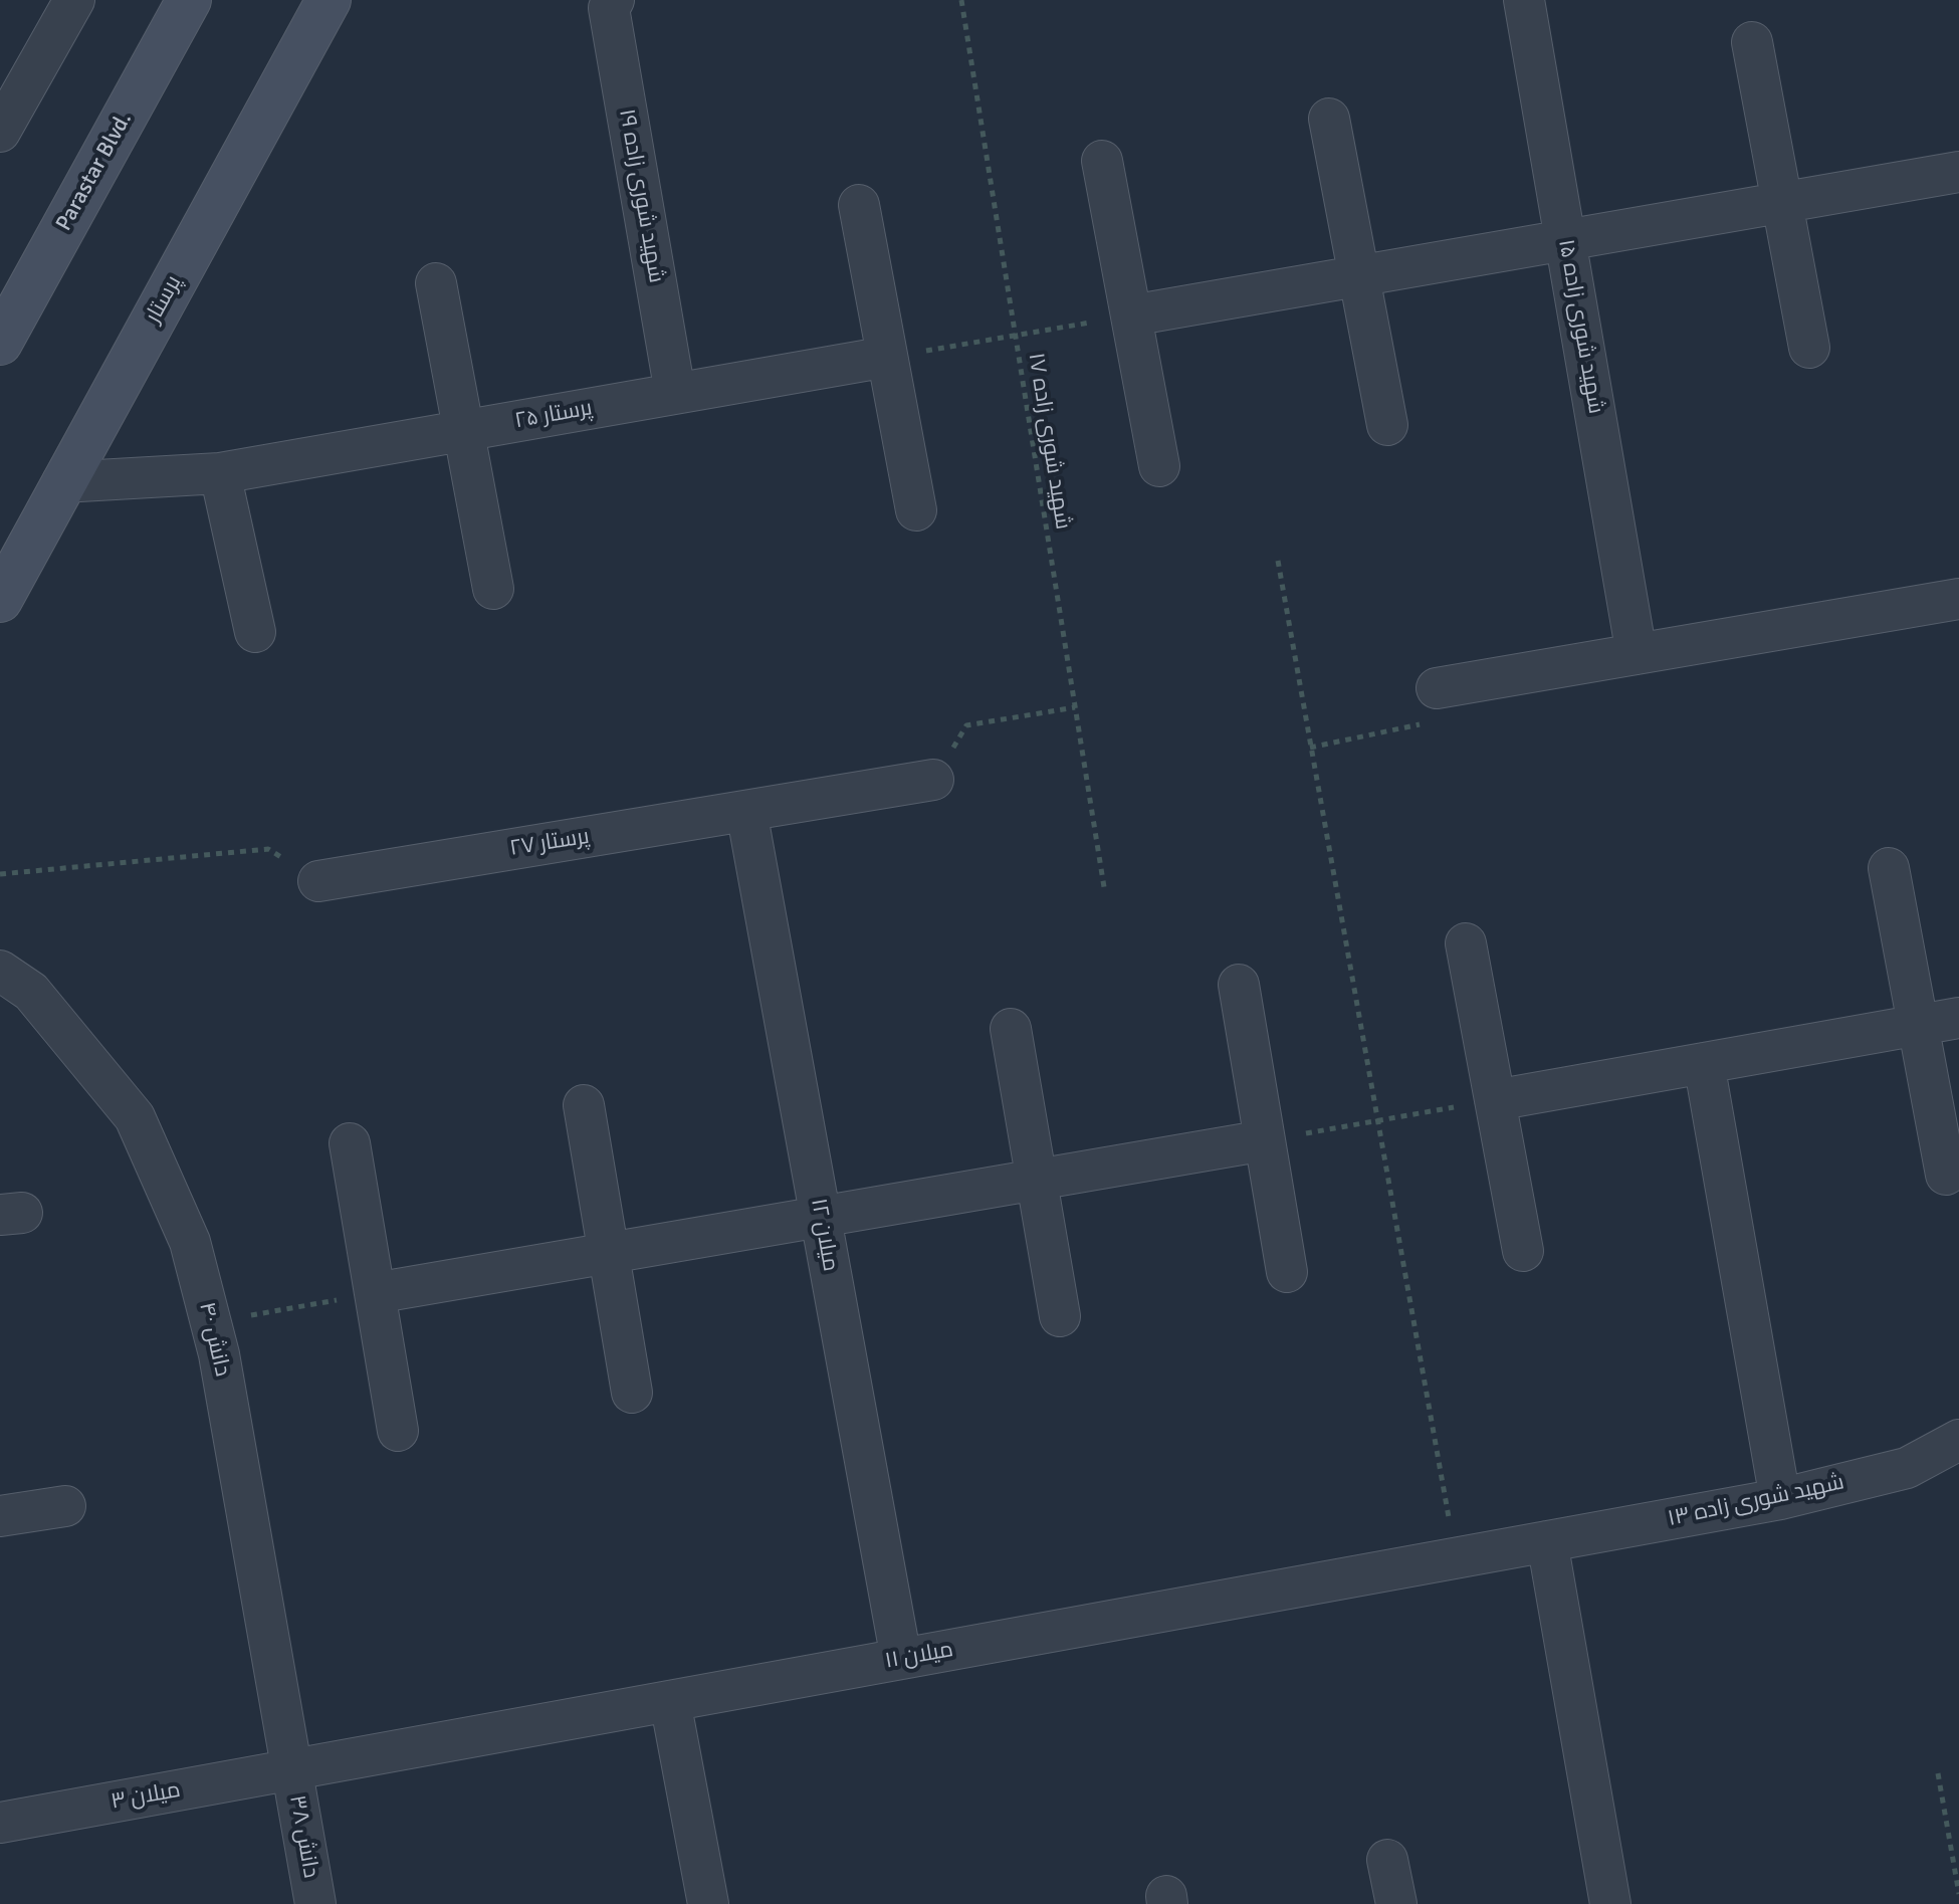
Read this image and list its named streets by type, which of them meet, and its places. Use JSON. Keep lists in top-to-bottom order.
{
  "streets": {
    "main road": ["Parastar Blvd.", "پرستار"],
    "street": [
      "شهید شوری زاده ۱۹",
      "شهید شوری زاده ۱۵",
      "پرستار ۲۵",
      "پرستار ۲۷",
      "میلان ۱۲",
      "دانش ۴۰",
      "شهید شوری زاده ۱۳",
      "میلان ۱۱",
      "میلان ۳",
      "دانش ۳۸"
    ],
    "path": ["شهید شوری زاده ۱۷"]
  },
  "crossings": [
    ["شهید شوری زاده ۱۹", "پرستار ۲۵"],
    ["پرستار", "پرستار ۲۵"],
    ["پرستار ۲۷", "میلان ۱۲"],
    ["میلان ۱۲", "میلان ۱۱"],
    ["دانش ۴۰", "میلان ۱۱"],
    ["دانش ۴۰", "میلان ۳"],
    ["دانش ۴۰", "دانش ۳۸"],
    ["شهید شوری زاده ۱۳", "میلان ۱۱"],
    ["میلان ۱۱", "میلان ۳"],
    ["میلان ۱۱", "دانش ۳۸"],
    ["میلان ۳", "دانش ۳۸"]
  ]
}
